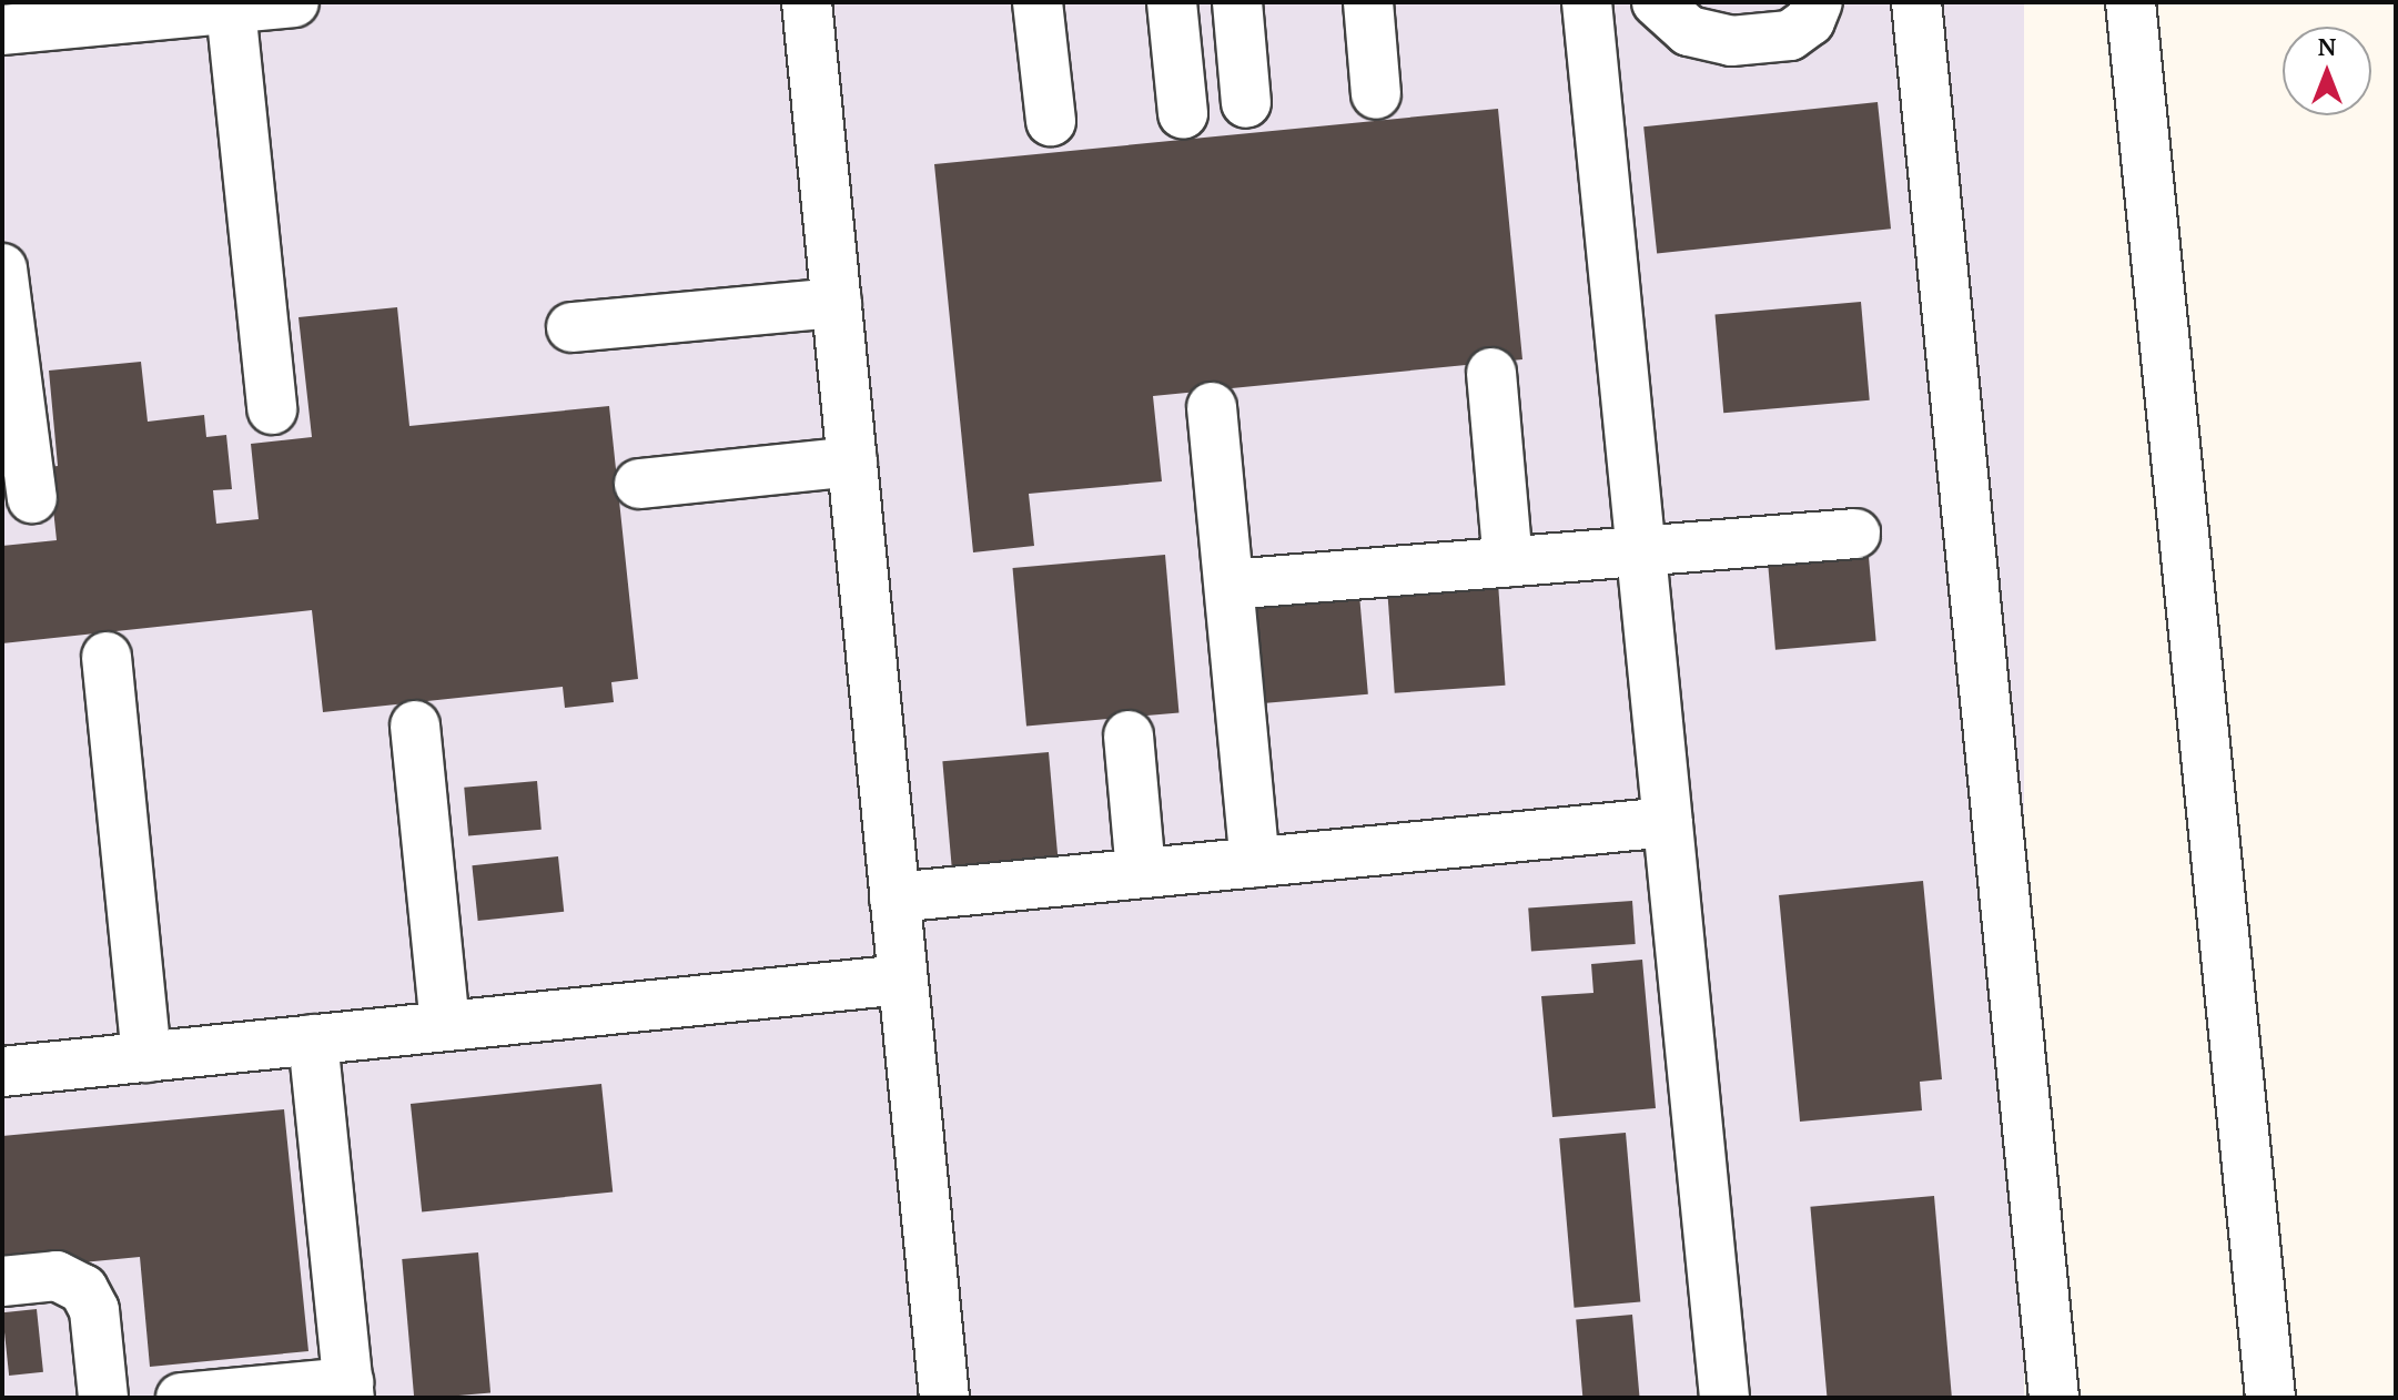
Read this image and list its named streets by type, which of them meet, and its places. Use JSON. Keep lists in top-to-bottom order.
{
  "north": "top"
}
